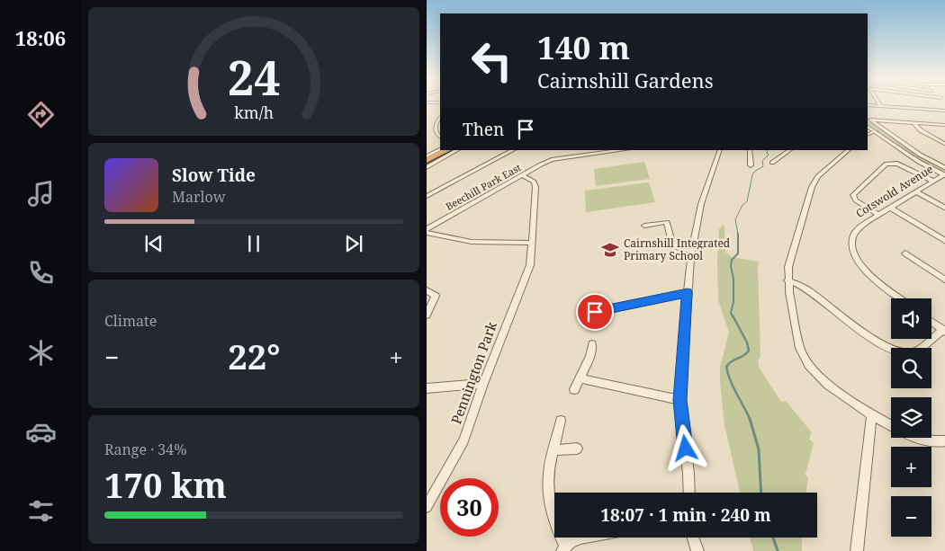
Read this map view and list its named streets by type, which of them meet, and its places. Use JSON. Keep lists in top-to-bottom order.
{
  "streets": {
    "street": ["Beechill Park East", "Cotswold Avenue", "Pennington Park"]
  },
  "crossings": [
    ["Beechill Park East", "Pennington Park"]
  ],
  "places": {
    "school or university": ["Cairnshill Integrated Primary School"]
  },
  "page": {
    "tabs": "18:06",
    "turn": ["140 m", "Cairnshill Gardens"],
    "then": "Then",
    "song": ["Slow Tide", "Marlow"],
    "tile": [
      "Climate",
      ["Range · 34%", "170 km"]
    ],
    "map_buttons": ["+", "−"],
    "heat": ["−", "22°", "+"],
    "limit": "30",
    "trip": "18:07 · 1 min · 240 m",
    "gauge": ["24", "km/h"]
  }
}
